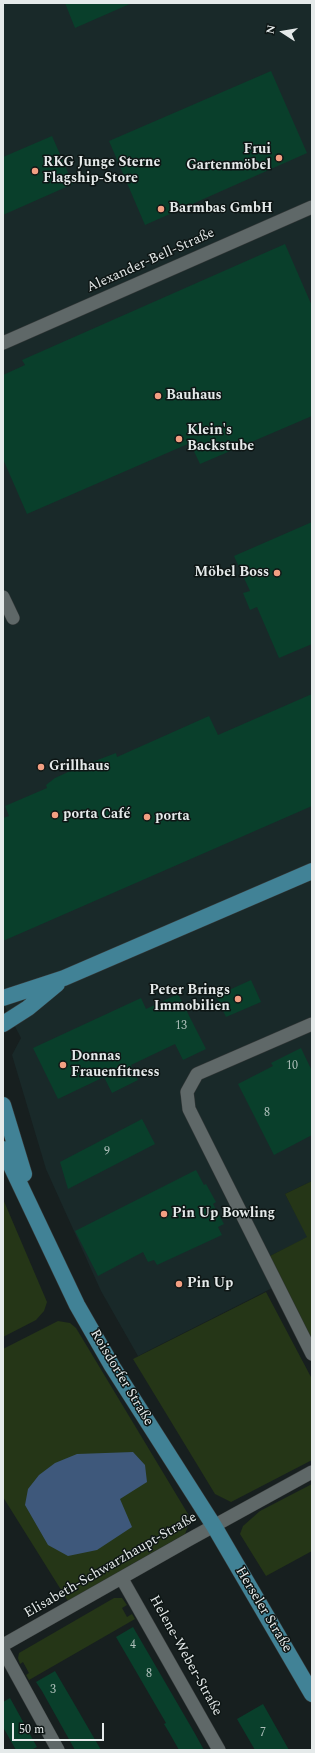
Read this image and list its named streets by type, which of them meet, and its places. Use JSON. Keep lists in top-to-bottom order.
{
  "streets": {
    "main road": ["Roisdorfer Straße", "Herseler Straße"],
    "street": ["Alexander-Bell-Straße", "Elisabeth-Schwarzhaupt-Straße", "Helene-Weber-Straße"]
  },
  "crossings": [
    ["Roisdorfer Straße", "Elisabeth-Schwarzhaupt-Straße"],
    ["Roisdorfer Straße", "Herseler Straße"],
    ["Elisabeth-Schwarzhaupt-Straße", "Herseler Straße"],
    ["Elisabeth-Schwarzhaupt-Straße", "Helene-Weber-Straße"]
  ],
  "places": [
    "Frui Gartenmöbel",
    "RKG Junge Sterne Flagship-Store",
    "Barmbas GmbH",
    "Bauhaus",
    "Klein's Backstube",
    "Möbel Boss",
    "Grillhaus",
    "porta Café",
    "porta",
    "Peter Brings Immobilien",
    "Donnas Frauenfitness",
    "Pin Up Bowling",
    "Pin Up"
  ],
  "house_numbers": [
    "13",
    "10",
    "8",
    "9",
    "4",
    "8",
    "3",
    "7"
  ],
  "scale_bar": "50 m",
  "north": "left"
}
